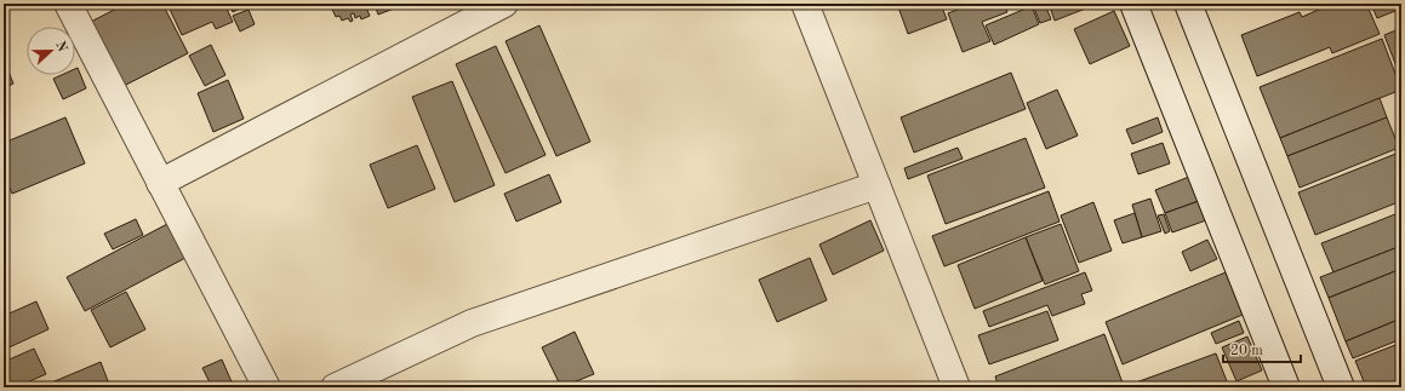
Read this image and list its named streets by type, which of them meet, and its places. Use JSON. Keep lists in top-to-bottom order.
{
  "scale_bar": "20 m",
  "north": "right"
}
